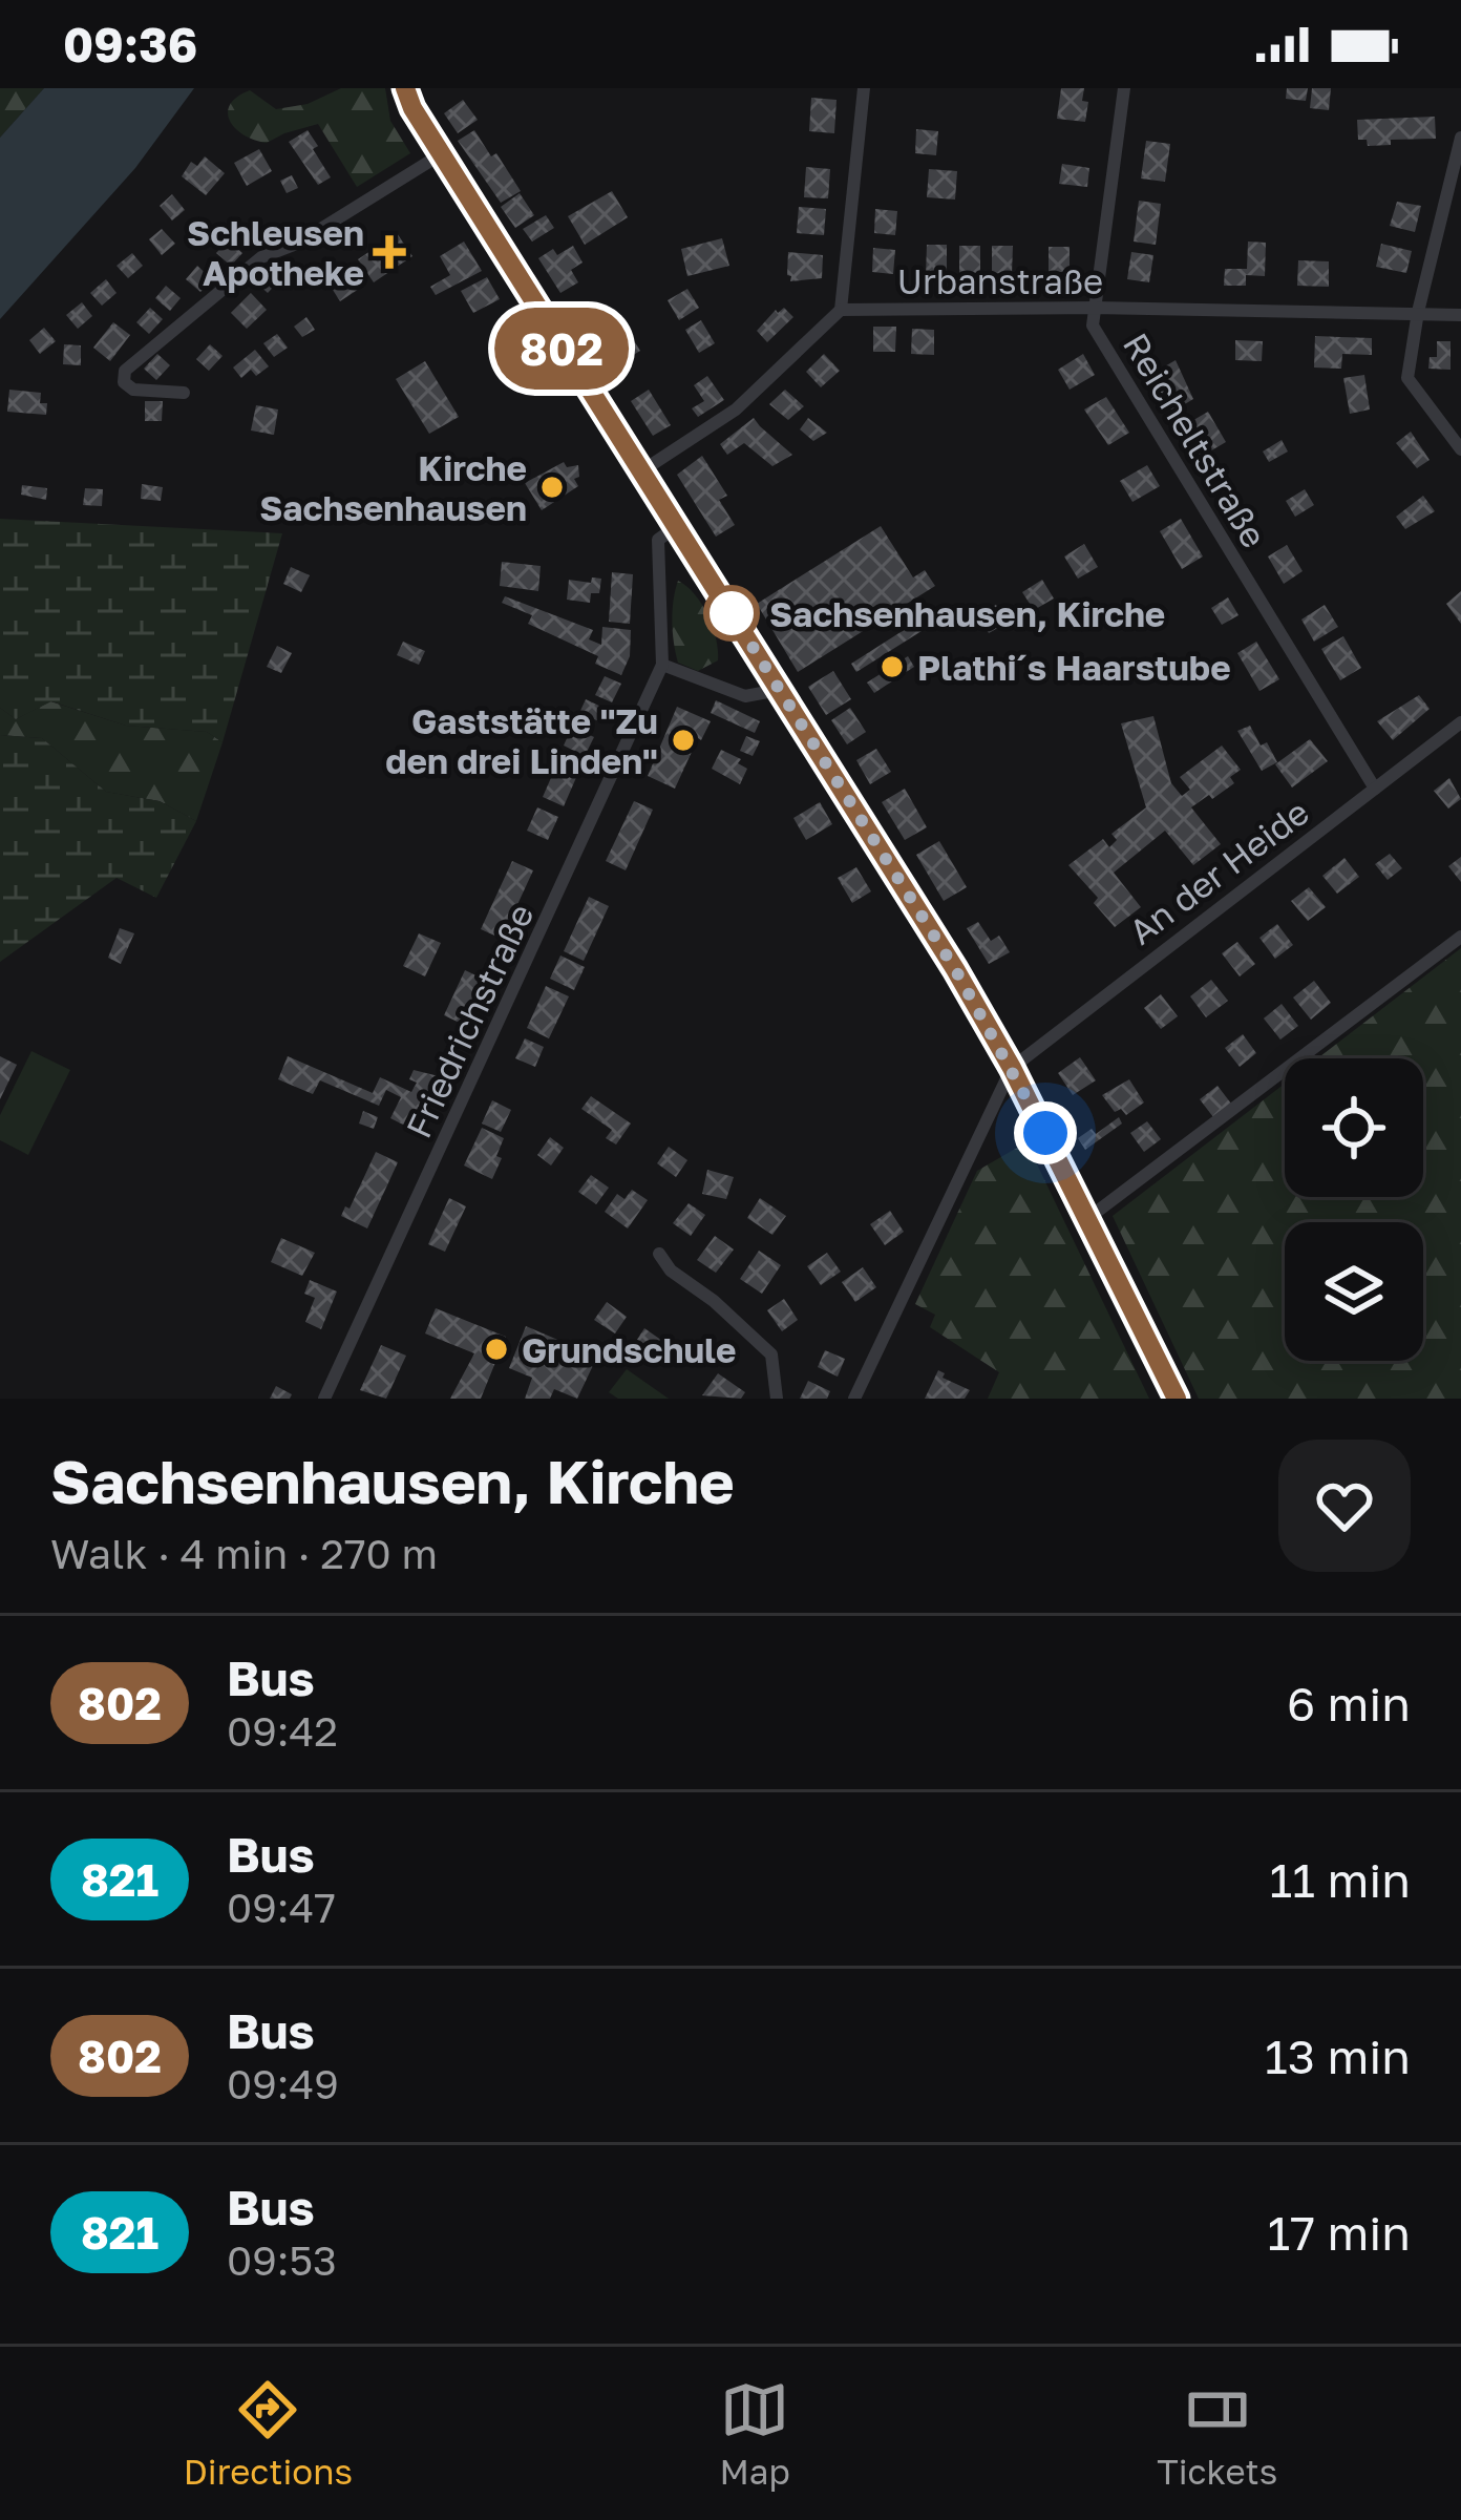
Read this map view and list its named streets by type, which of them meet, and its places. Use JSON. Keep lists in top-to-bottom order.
{
  "streets": {
    "street": [
      "Urbanstraße",
      "Reicheltstraße",
      "An der Heide",
      "Friedrichstraße"
    ]
  },
  "crossings": [
    ["Urbanstraße", "Reicheltstraße"],
    ["Reicheltstraße", "An der Heide"]
  ],
  "places": {
    "health": ["Schleusen Apotheke"],
    "other": [
      "Kirche Sachsenhausen",
      "Sachsenhausen, Kirche",
      "Plathi´s Haarstube",
      "Gaststätte \"Zu den drei Linden\"",
      "Grundschule"
    ]
  },
  "lines": ["bus line 802"],
  "page": {
    "status": "09:36",
    "on_map": "802",
    "heading": ["Sachsenhausen, Kirche", "Walk · 4 min · 270 m"],
    "list": [
      {
        "mark": "802",
        "name": "Bus",
        "note": "09:42",
        "value": "6 min"
      },
      {
        "mark": "821",
        "name": "Bus",
        "note": "09:47",
        "value": "11 min"
      },
      {
        "mark": "802",
        "name": "Bus",
        "note": "09:49",
        "value": "13 min"
      },
      {
        "mark": "821",
        "name": "Bus",
        "note": "09:53",
        "value": "17 min"
      }
    ],
    "tabs": ["Directions", "Map", "Tickets"]
  }
}
